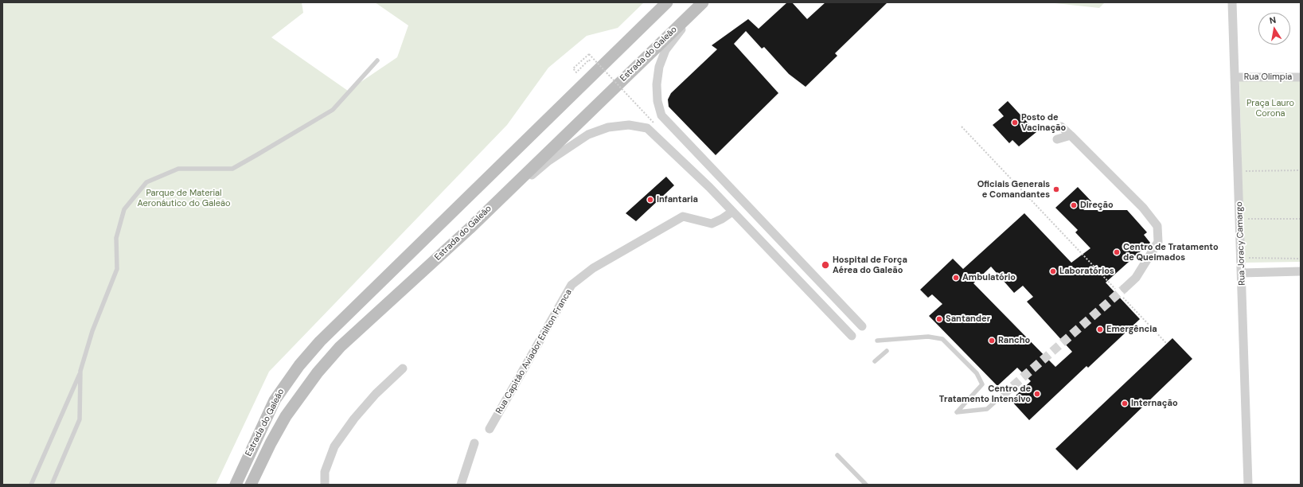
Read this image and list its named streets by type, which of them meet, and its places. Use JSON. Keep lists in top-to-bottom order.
{
  "streets": {
    "main road": ["Estrada do Galeão"],
    "street": ["Rua Olimpia", "Rua Joracy Camargo", "Rua Capitão Aviador Enilton Franca"]
  },
  "crossings": [
    ["Rua Olimpia", "Rua Joracy Camargo"]
  ],
  "parks": ["Praça Lauro Corona", "Parque de Material Aeronáutico do Galeão"],
  "places": [
    "Posto de Vacinação",
    "Oficiais Generais e Comandantes",
    "Infantaria",
    "Direção",
    "Centro de Tratamento de Queimados",
    "Hospital de Força Aérea do Galeão",
    "Laboratórios",
    "Ambulatório",
    "Santander",
    "Emergência",
    "Rancho",
    "Centro de Tratamento Intensivo",
    "Internação"
  ],
  "north": "top"
}
